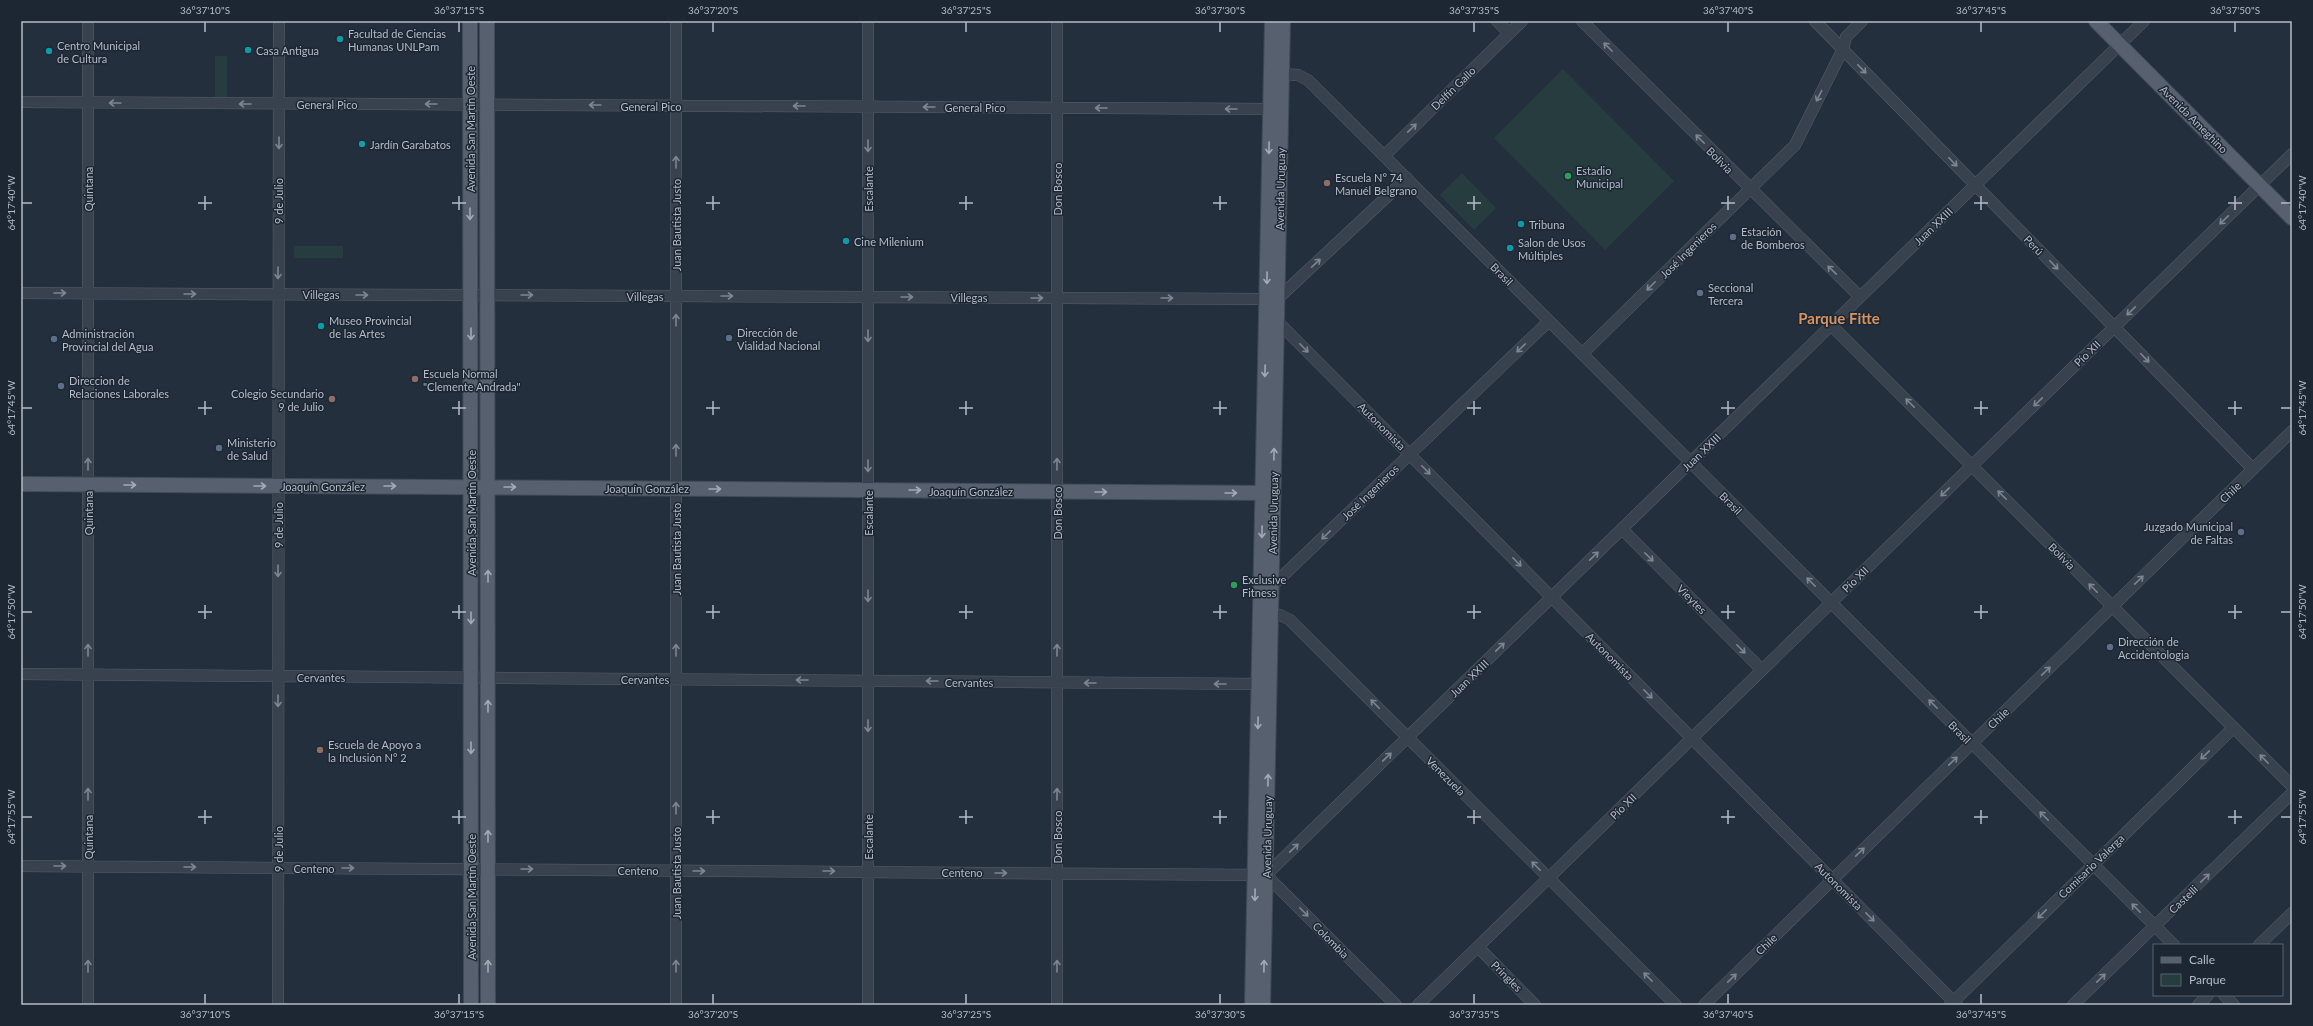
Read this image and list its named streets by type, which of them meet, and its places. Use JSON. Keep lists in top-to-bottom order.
{
  "streets": {
    "main road": [
      "Avenida Ameghino",
      "Avenida San Martín Oeste",
      "Avenida Uruguay",
      "Joaquín González"
    ],
    "street": [
      "Delfín Gallo",
      "General Pico",
      "Bolivia",
      "Quintana",
      "Escalante",
      "Don Bosco",
      "9 de Julio",
      "Juan Bautista Justo",
      "Juan XXIII",
      "Perú",
      "José Ingenieros",
      "Brasil",
      "Villegas",
      "Pío XII",
      "Autonomista",
      "Chile",
      "Vieytes",
      "Cervantes",
      "Venezuela",
      "Comisario Valerga",
      "Centeno",
      "Castelli",
      "Colombia",
      "Pringles"
    ]
  },
  "crossings": [
    ["Delfín Gallo", "Brasil"],
    ["General Pico", "Avenida San Martín Oeste"],
    ["General Pico", "Quintana"],
    ["General Pico", "Escalante"],
    ["General Pico", "Don Bosco"],
    ["General Pico", "Avenida Uruguay"],
    ["General Pico", "9 de Julio"],
    ["General Pico", "Juan Bautista Justo"],
    ["Avenida Ameghino", "Juan XXIII"],
    ["Avenida Ameghino", "Pío XII"],
    ["Avenida San Martín Oeste", "Villegas"],
    ["Avenida San Martín Oeste", "Joaquín González"],
    ["Avenida San Martín Oeste", "Cervantes"],
    ["Avenida San Martín Oeste", "Centeno"],
    ["Bolivia", "Juan XXIII"],
    ["Bolivia", "José Ingenieros"],
    ["Bolivia", "Pío XII"],
    ["Bolivia", "Chile"],
    ["Bolivia", "Comisario Valerga"],
    ["Quintana", "Villegas"],
    ["Quintana", "Joaquín González"],
    ["Quintana", "Cervantes"],
    ["Quintana", "Centeno"],
    ["Escalante", "Villegas"],
    ["Escalante", "Joaquín González"],
    ["Escalante", "Cervantes"],
    ["Escalante", "Centeno"],
    ["Don Bosco", "Villegas"],
    ["Don Bosco", "Joaquín González"],
    ["Don Bosco", "Cervantes"],
    ["Don Bosco", "Centeno"],
    ["Avenida Uruguay", "Juan XXIII"],
    ["Avenida Uruguay", "José Ingenieros"],
    ["Avenida Uruguay", "Brasil"],
    ["Avenida Uruguay", "Villegas"],
    ["Avenida Uruguay", "Autonomista"],
    ["Avenida Uruguay", "Joaquín González"],
    ["Avenida Uruguay", "Cervantes"],
    ["Avenida Uruguay", "Venezuela"],
    ["Avenida Uruguay", "Centeno"],
    ["Avenida Uruguay", "Colombia"],
    ["9 de Julio", "Villegas"],
    ["9 de Julio", "Joaquín González"],
    ["9 de Julio", "Cervantes"],
    ["9 de Julio", "Centeno"],
    ["Juan Bautista Justo", "Villegas"],
    ["Juan Bautista Justo", "Joaquín González"],
    ["Juan Bautista Justo", "Cervantes"],
    ["Juan Bautista Justo", "Centeno"],
    ["Juan XXIII", "Perú"],
    ["Juan XXIII", "Brasil"],
    ["Juan XXIII", "Autonomista"],
    ["Juan XXIII", "Vieytes"],
    ["Juan XXIII", "Venezuela"],
    ["Juan XXIII", "Centeno"],
    ["Juan XXIII", "Colombia"],
    ["Perú", "José Ingenieros"],
    ["Perú", "Pío XII"],
    ["Perú", "Chile"],
    ["José Ingenieros", "Brasil"],
    ["José Ingenieros", "Autonomista"],
    ["Brasil", "Pío XII"],
    ["Brasil", "Chile"],
    ["Brasil", "Comisario Valerga"],
    ["Brasil", "Castelli"],
    ["Pío XII", "Autonomista"],
    ["Pío XII", "Vieytes"],
    ["Pío XII", "Venezuela"],
    ["Pío XII", "Pringles"],
    ["Autonomista", "Chile"],
    ["Autonomista", "Comisario Valerga"],
    ["Centeno", "Colombia"]
  ],
  "one_way": [
    "Delfín Gallo",
    "General Pico",
    "Bolivia",
    "Quintana",
    "Escalante",
    "Don Bosco",
    "9 de Julio",
    "Juan Bautista Justo",
    "Juan XXIII",
    "Perú",
    "José Ingenieros",
    "Brasil",
    "Villegas",
    "Pío XII",
    "Autonomista",
    "Joaquín González",
    "Chile",
    "Vieytes",
    "Cervantes",
    "Venezuela",
    "Comisario Valerga",
    "Centeno",
    "Castelli",
    "Colombia"
  ],
  "districts": ["Parque Fitte"],
  "places": [
    "Facultad de Ciencias Humanas UNLPam",
    "Casa Antigua",
    "Centro Municipal de Cultura",
    "Jardín Garabatos",
    "Estadio Municipal",
    "Escuela N° 74 Manuél Belgrano",
    "Tribuna",
    "Estación de Bomberos",
    "Cine Milenium",
    "Salon de Usos Múltiples",
    "Seccional Tercera",
    "Museo Provincial de las Artes",
    "Dirección de Vialidad Nacional",
    "Administración Provincial del Agua",
    "Escuela Normal \"Clemente Andrada\"",
    "Direccion de Relaciones Laborales",
    "Colegio Secundario 9 de Julio",
    "Ministerio de Salud",
    "Juzgado Municipal de Faltas",
    "Exclusive Fitness",
    "Dirección de Accidentologia",
    "Escuela de Apoyo a la Inclusión N° 2"
  ],
  "legend": ["Calle", "Parque"],
  "coordinates": [
    "36°37'10\"S",
    "36°37'15\"S",
    "36°37'20\"S",
    "36°37'25\"S",
    "36°37'30\"S",
    "36°37'35\"S",
    "36°37'40\"S",
    "36°37'45\"S",
    "36°37'50\"S",
    "64°17'40\"W",
    "64°17'45\"W",
    "64°17'50\"W",
    "64°17'55\"W"
  ]
}
